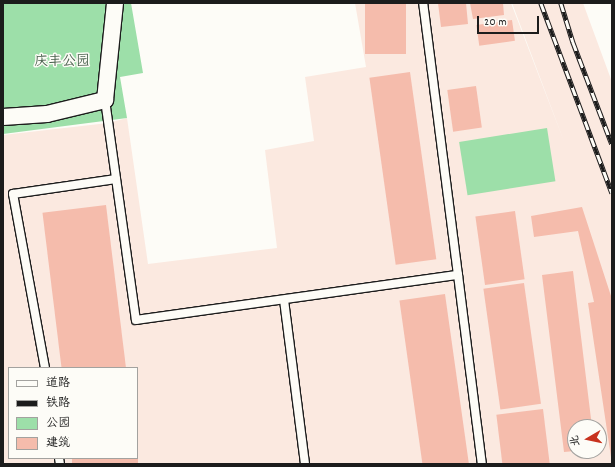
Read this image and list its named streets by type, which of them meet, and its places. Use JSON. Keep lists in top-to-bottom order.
{
  "parks": ["庆丰公园"],
  "legend": [
    "道路",
    "铁路",
    "公园",
    "建筑"
  ],
  "scale_bar": "20 m",
  "north": "left"
}
